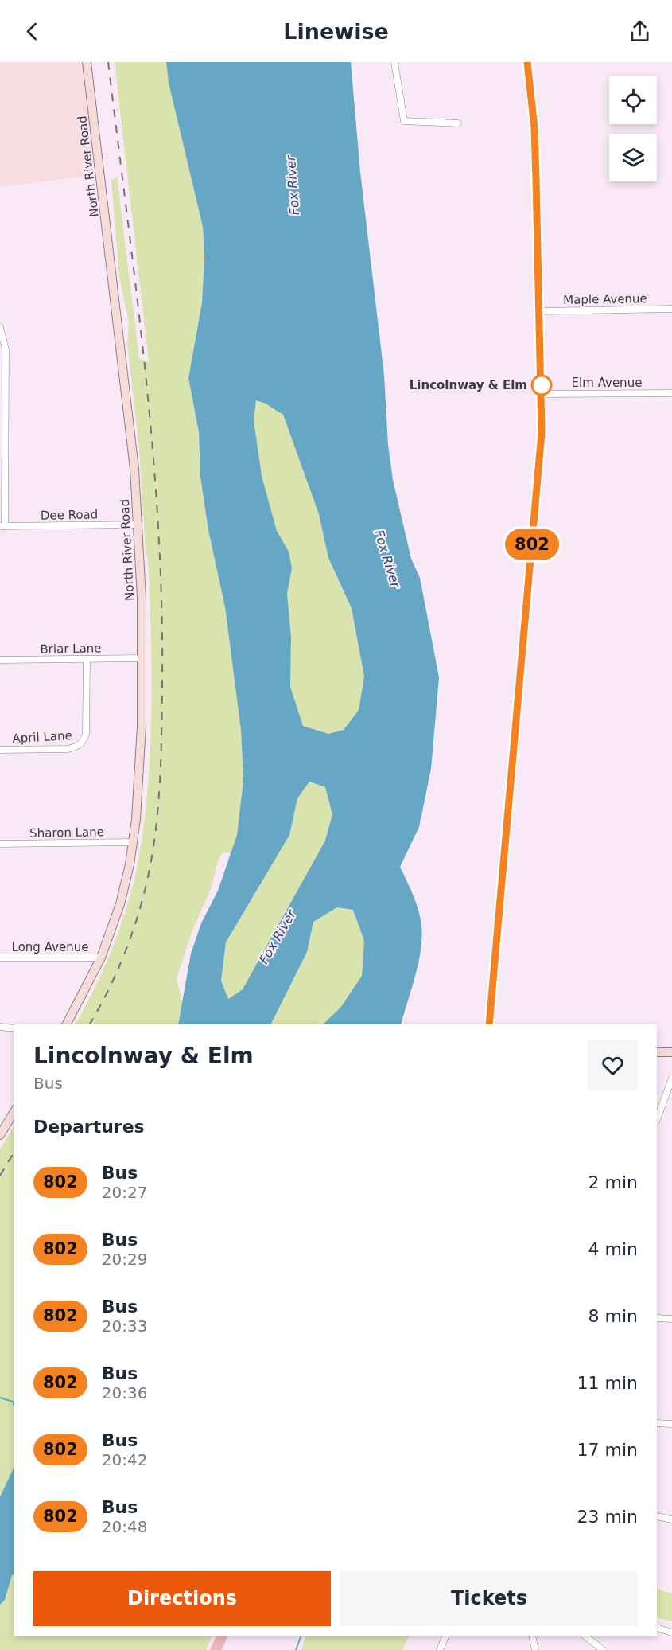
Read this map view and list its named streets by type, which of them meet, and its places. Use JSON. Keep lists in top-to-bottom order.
{
  "streets": {
    "main road": ["North River Road"],
    "street": [
      "Maple Avenue",
      "Elm Avenue",
      "Dee Road",
      "Briar Lane",
      "April Lane",
      "Sharon Lane",
      "Long Avenue"
    ]
  },
  "crossings": [
    ["North River Road", "Dee Road"],
    ["North River Road", "Briar Lane"],
    ["North River Road", "Sharon Lane"],
    ["North River Road", "Long Avenue"],
    ["Briar Lane", "April Lane"]
  ],
  "water": ["Fox River"],
  "places": ["Lincolnway & Elm"],
  "lines": ["bus line 802"],
  "page": {
    "header": "Linewise",
    "on_map": "802",
    "heading": [
      ["Lincolnway & Elm", "Bus"],
      "Departures"
    ],
    "list": [
      {
        "mark": "802",
        "name": "Bus",
        "note": "20:27",
        "value": "2 min"
      },
      {
        "mark": "802",
        "name": "Bus",
        "note": "20:29",
        "value": "4 min"
      },
      {
        "mark": "802",
        "name": "Bus",
        "note": "20:33",
        "value": "8 min"
      },
      {
        "mark": "802",
        "name": "Bus",
        "note": "20:36",
        "value": "11 min"
      },
      {
        "mark": "802",
        "name": "Bus",
        "note": "20:42",
        "value": "17 min"
      },
      {
        "mark": "802",
        "name": "Bus",
        "note": "20:48",
        "value": "23 min"
      }
    ],
    "buttons": ["Directions", "Tickets"]
  }
}
